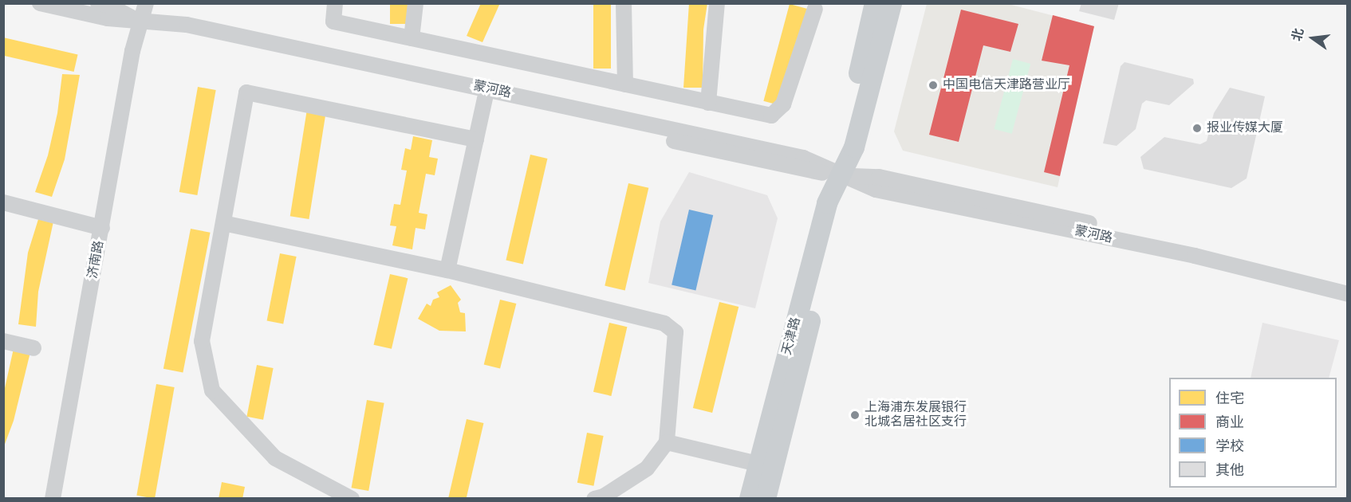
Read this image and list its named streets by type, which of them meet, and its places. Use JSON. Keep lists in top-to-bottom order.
{
  "streets": {
    "main road": ["天津路"],
    "street": ["蒙河路", "济南路"]
  },
  "crossings": [
    ["蒙河路", "济南路"],
    ["蒙河路", "天津路"]
  ],
  "places": ["中国电信天津路营业厅", "报业传媒大厦", "上海浦东发展银行 北城名居社区支行"],
  "legend": [
    "住宅",
    "商业",
    "学校",
    "其他"
  ],
  "north": "left"
}
